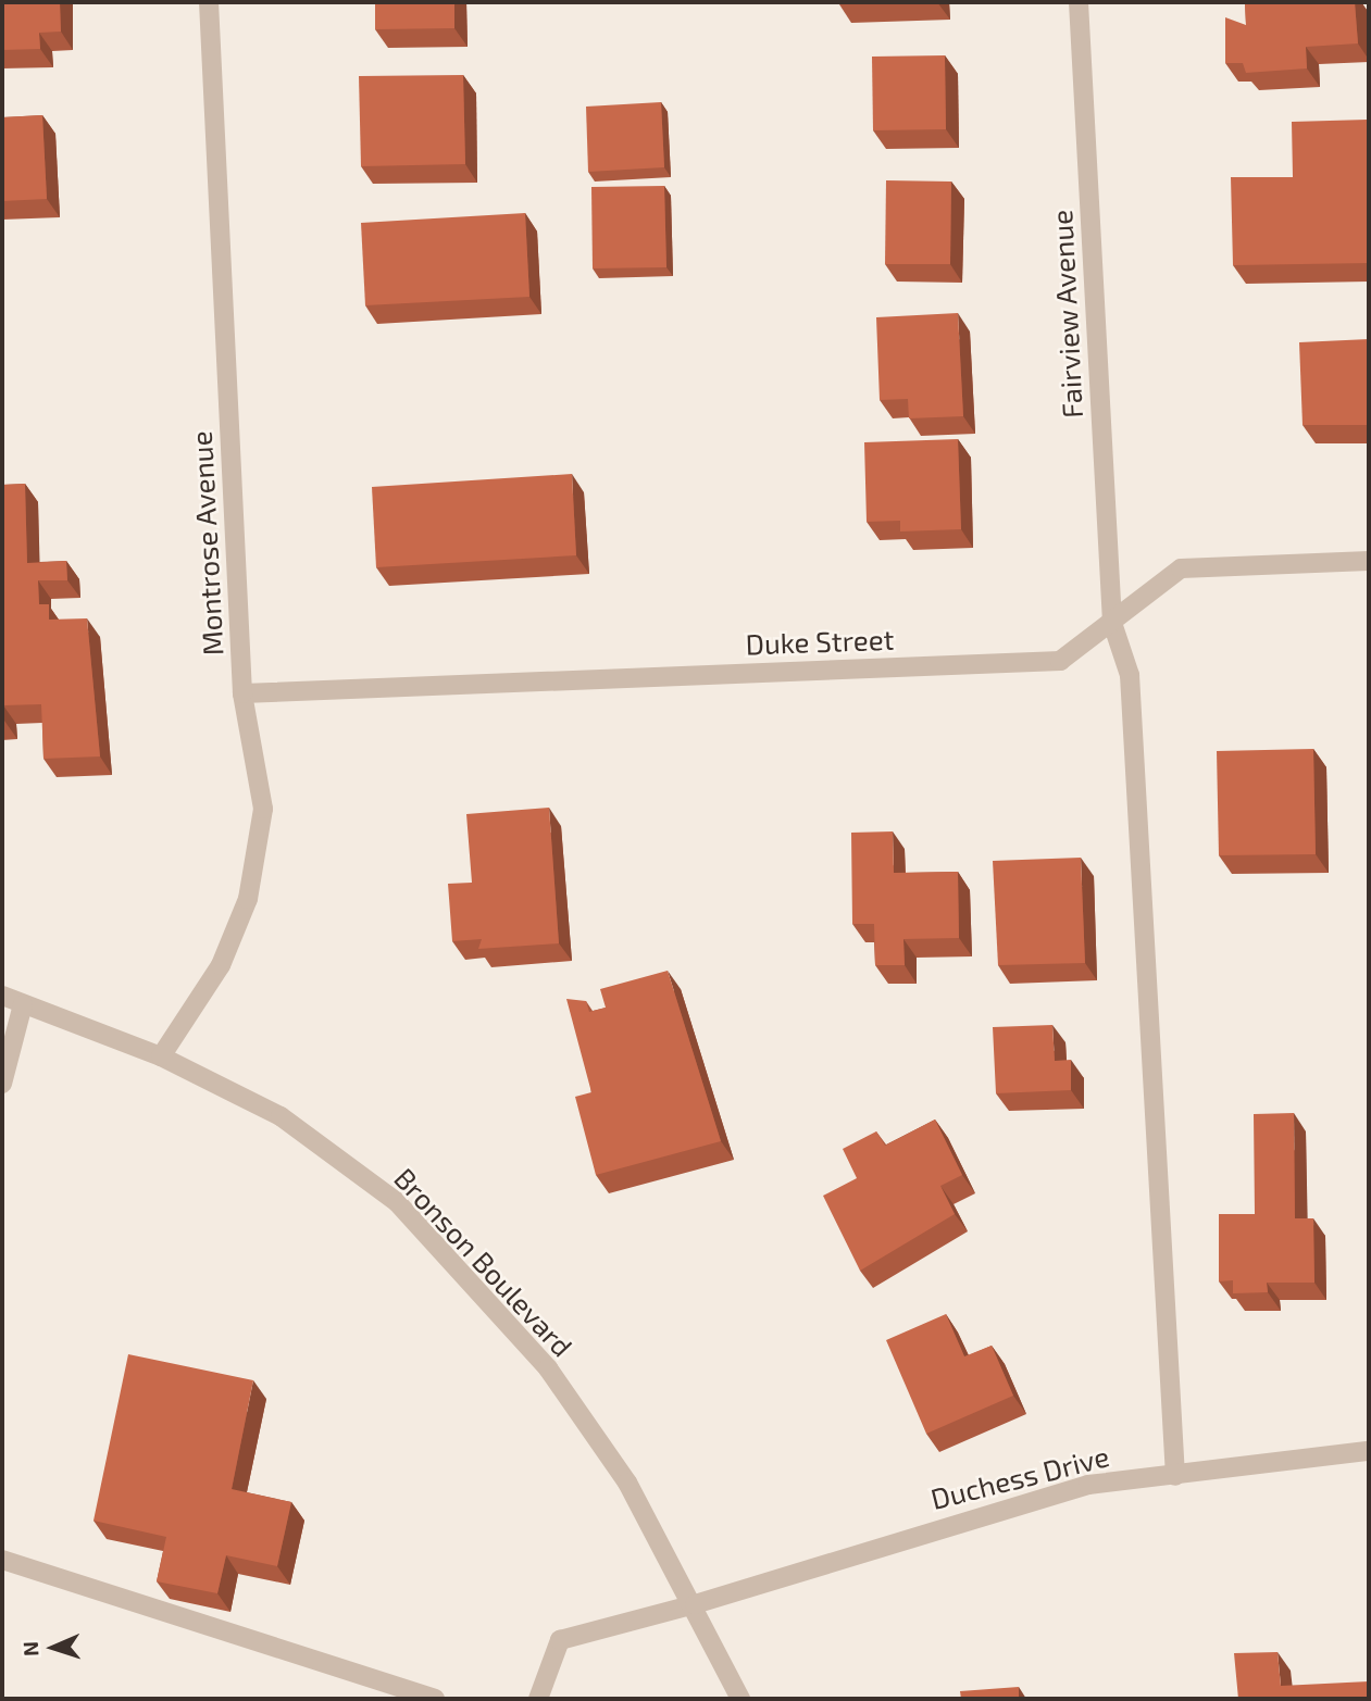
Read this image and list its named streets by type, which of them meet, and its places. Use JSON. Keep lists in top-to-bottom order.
{
  "streets": {
    "street": [
      "Fairview Avenue",
      "Montrose Avenue",
      "Duke Street",
      "Bronson Boulevard",
      "Duchess Drive"
    ]
  },
  "crossings": [
    ["Fairview Avenue", "Duke Street"],
    ["Fairview Avenue", "Duchess Drive"],
    ["Montrose Avenue", "Duke Street"],
    ["Montrose Avenue", "Bronson Boulevard"],
    ["Bronson Boulevard", "Duchess Drive"]
  ],
  "north": "left"
}
